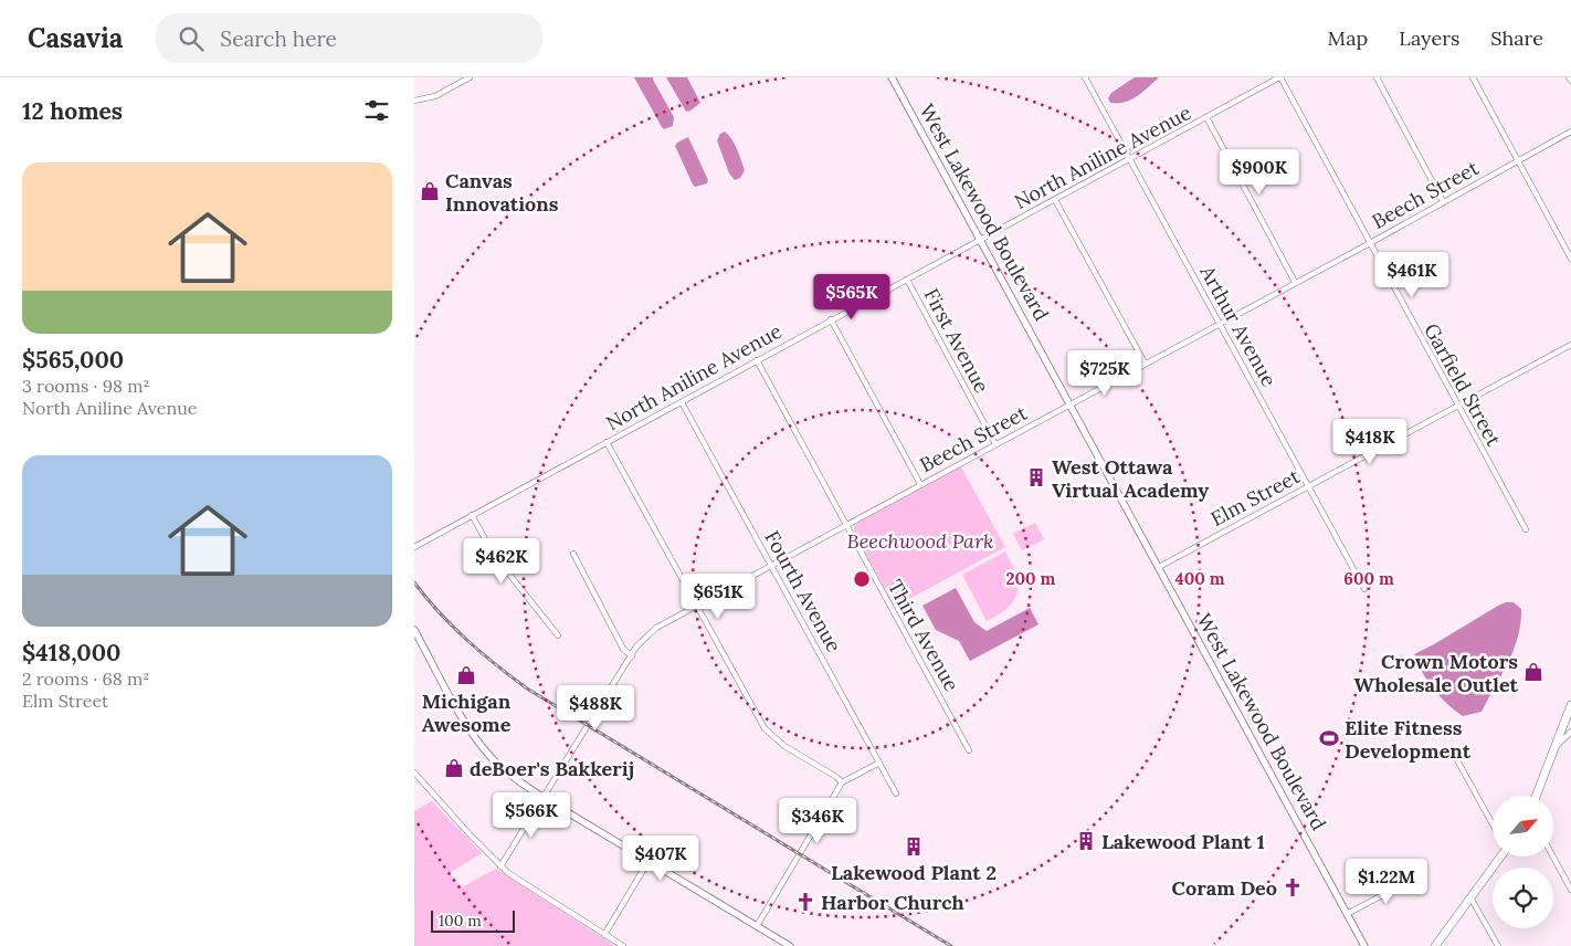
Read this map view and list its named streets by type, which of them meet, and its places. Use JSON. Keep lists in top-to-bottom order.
{
  "streets": {
    "street": [
      "North Aniline Avenue",
      "Beech Street",
      "West Lakewood Boulevard",
      "Arthur Avenue",
      "First Avenue",
      "Garfield Street",
      "Elm Street",
      "Fourth Avenue",
      "Third Avenue"
    ]
  },
  "crossings": [
    ["North Aniline Avenue", "West Lakewood Boulevard"],
    ["North Aniline Avenue", "Arthur Avenue"],
    ["North Aniline Avenue", "First Avenue"],
    ["North Aniline Avenue", "Garfield Street"],
    ["North Aniline Avenue", "Fourth Avenue"],
    ["North Aniline Avenue", "Third Avenue"],
    ["Beech Street", "West Lakewood Boulevard"],
    ["Beech Street", "Arthur Avenue"],
    ["Beech Street", "First Avenue"],
    ["Beech Street", "Garfield Street"],
    ["Beech Street", "Fourth Avenue"],
    ["Beech Street", "Third Avenue"],
    ["West Lakewood Boulevard", "Elm Street"],
    ["Arthur Avenue", "Elm Street"],
    ["Garfield Street", "Elm Street"]
  ],
  "parks": ["Beechwood Park"],
  "places": {
    "shop": [
      "Canvas Innovations",
      "Crown Motors Wholesale Outlet",
      "Michigan Awesome",
      "deBoer's Bakkerij"
    ],
    "building": ["West Ottawa Virtual Academy", "Lakewood Plant 1", "Lakewood Plant 2"],
    "sports": ["Elite Fitness Development"],
    "church": ["Coram Deo", "Harbor Church"]
  },
  "scale_bar": "100 m",
  "north": "top right",
  "page": {
    "header": "Casavia",
    "search": "Search here",
    "nav": ["Map", "Layers", "Share"],
    "heading": "12 homes",
    "list": [
      {
        "name": "$565,000",
        "note": "3 rooms · 98 m² · North Aniline Avenue"
      },
      {
        "name": "$418,000",
        "note": "2 rooms · 68 m² · Elm Street"
      }
    ],
    "price": [
      "$900K",
      "$461K",
      "$565K",
      "$725K",
      "$418K",
      "$462K",
      "$651K",
      "$488K",
      "$566K",
      "$346K",
      "$407K",
      "$1.22M"
    ],
    "scale": "100 m"
  },
  "rings": ["200 m", "400 m", "600 m"]
}
